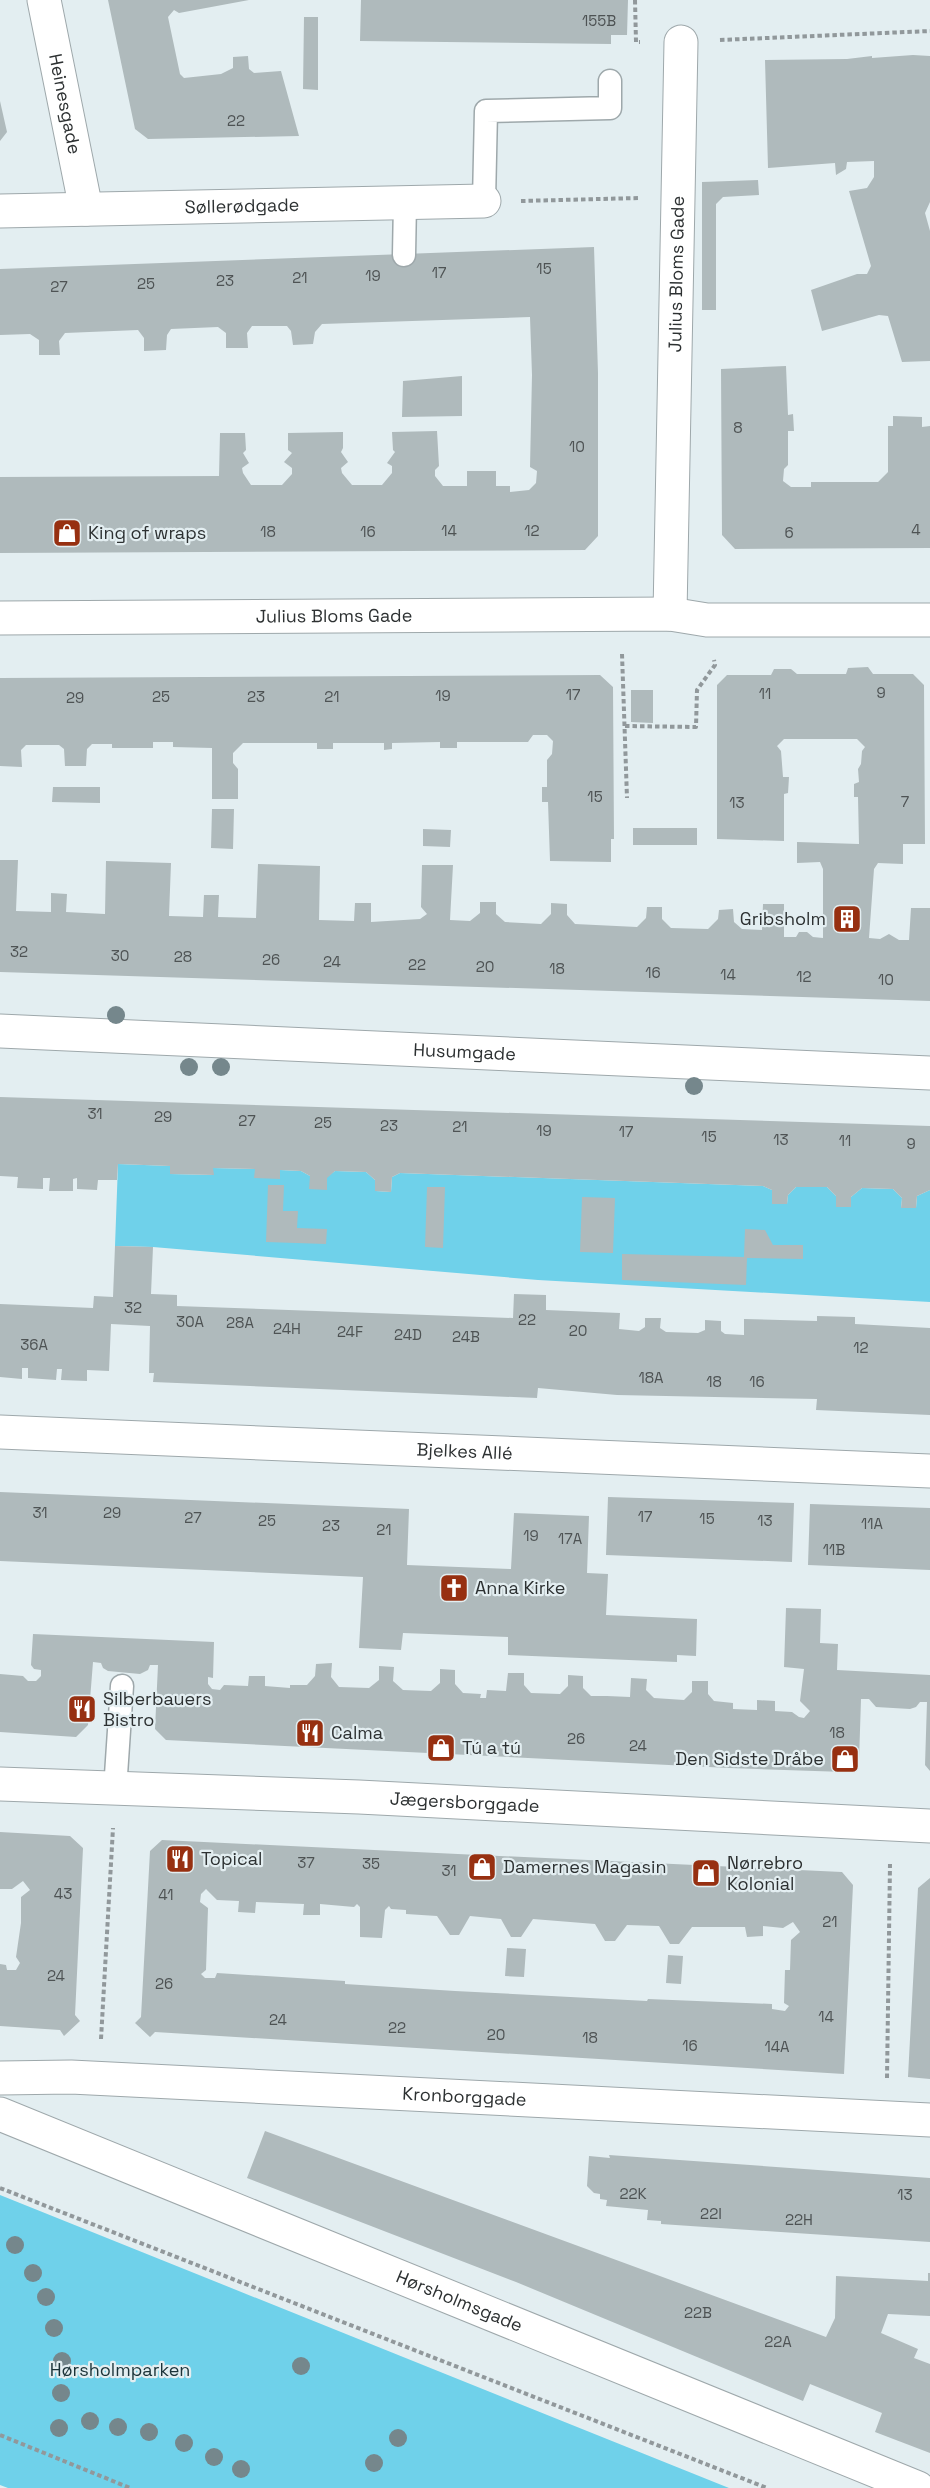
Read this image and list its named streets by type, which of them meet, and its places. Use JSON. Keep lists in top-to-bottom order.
{
  "streets": {
    "street": [
      "Heinesgade",
      "Søllerødgade",
      "Julius Bloms Gade",
      "Husumgade",
      "Bjelkes Allé",
      "Jægersborggade",
      "Kronborggade",
      "Hørsholmsgade"
    ]
  },
  "crossings": [
    ["Heinesgade", "Søllerødgade"]
  ],
  "parks": ["Hørsholmparken"],
  "places": {
    "shop": [
      "King of wraps",
      "Tú a tú",
      "Den Sidste Dråbe",
      "Damernes Magasin",
      "Nørrebro Kolonial"
    ],
    "building": ["Gribsholm"],
    "church": ["Anna Kirke"],
    "restaurant": ["Silberbauers Bistro", "Calma", "Topical"]
  },
  "house_numbers": [
    "155B",
    "22",
    "15",
    "17",
    "19",
    "21",
    "23",
    "25",
    "27",
    "8",
    "10",
    "4",
    "14",
    "12",
    "18",
    "16",
    "6",
    "9",
    "11",
    "17",
    "19",
    "25",
    "23",
    "21",
    "29",
    "15",
    "7",
    "13",
    "32",
    "30",
    "28",
    "26",
    "24",
    "22",
    "20",
    "18",
    "16",
    "14",
    "12",
    "10",
    "31",
    "29",
    "27",
    "25",
    "23",
    "21",
    "19",
    "17",
    "15",
    "13",
    "11",
    "9",
    "32",
    "22",
    "30A",
    "28A",
    "24H",
    "20",
    "24F",
    "24D",
    "24B",
    "36A",
    "12",
    "18A",
    "18",
    "16",
    "31",
    "29",
    "17",
    "27",
    "15",
    "25",
    "13",
    "11A",
    "23",
    "21",
    "19",
    "17A",
    "11B",
    "18",
    "26",
    "24",
    "37",
    "35",
    "31",
    "43",
    "41",
    "21",
    "24",
    "26",
    "14",
    "24",
    "22",
    "20",
    "18",
    "16",
    "14A",
    "22K",
    "13",
    "22I",
    "22H",
    "22B",
    "22A"
  ]
}
